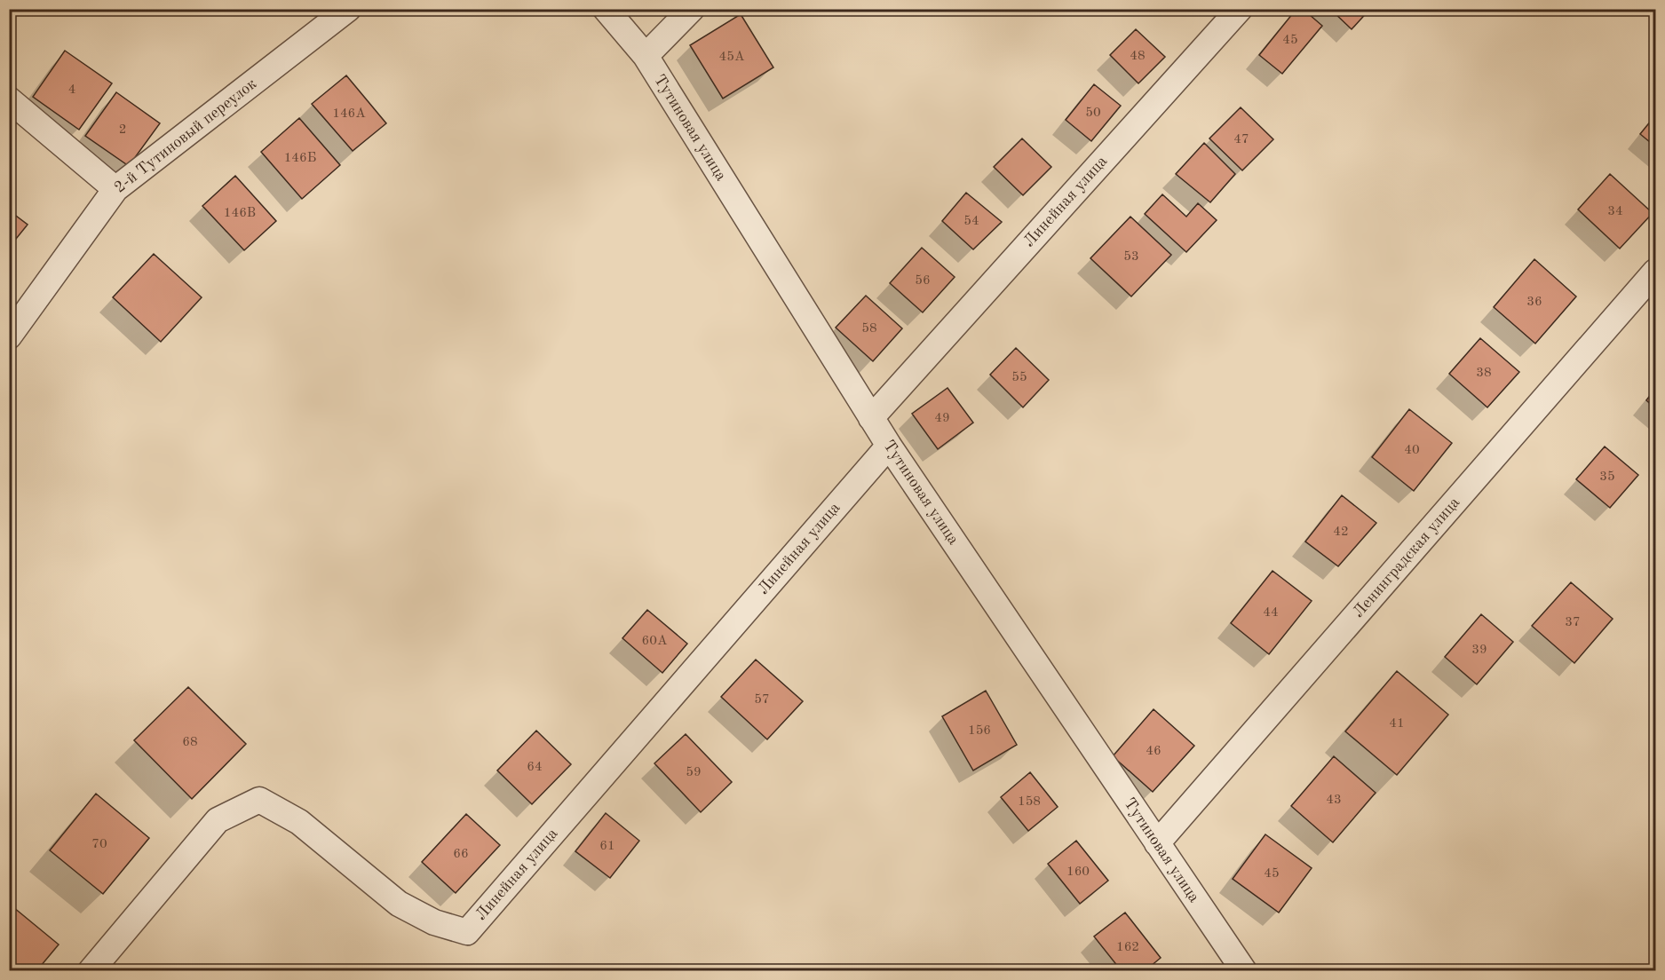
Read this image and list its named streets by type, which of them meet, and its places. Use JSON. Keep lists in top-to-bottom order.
{
  "streets": {
    "street": [
      "Тутиновая улица",
      "2-й Тутиновый переулок",
      "Линейная улица",
      "Ленинградская улица"
    ]
  },
  "crossings": [
    ["Тутиновая улица", "Линейная улица"],
    ["Тутиновая улица", "Ленинградская улица"]
  ],
  "house_numbers": [
    "45",
    "48",
    "45А",
    "4",
    "50",
    "146А",
    "2",
    "47",
    "146Б",
    "34",
    "146В",
    "54",
    "53",
    "56",
    "36",
    "58",
    "38",
    "55",
    "49",
    "40",
    "35",
    "42",
    "44",
    "37",
    "60А",
    "39",
    "57",
    "41",
    "156",
    "68",
    "46",
    "64",
    "59",
    "43",
    "158",
    "70",
    "61",
    "66",
    "160",
    "45",
    "162"
  ]
}
